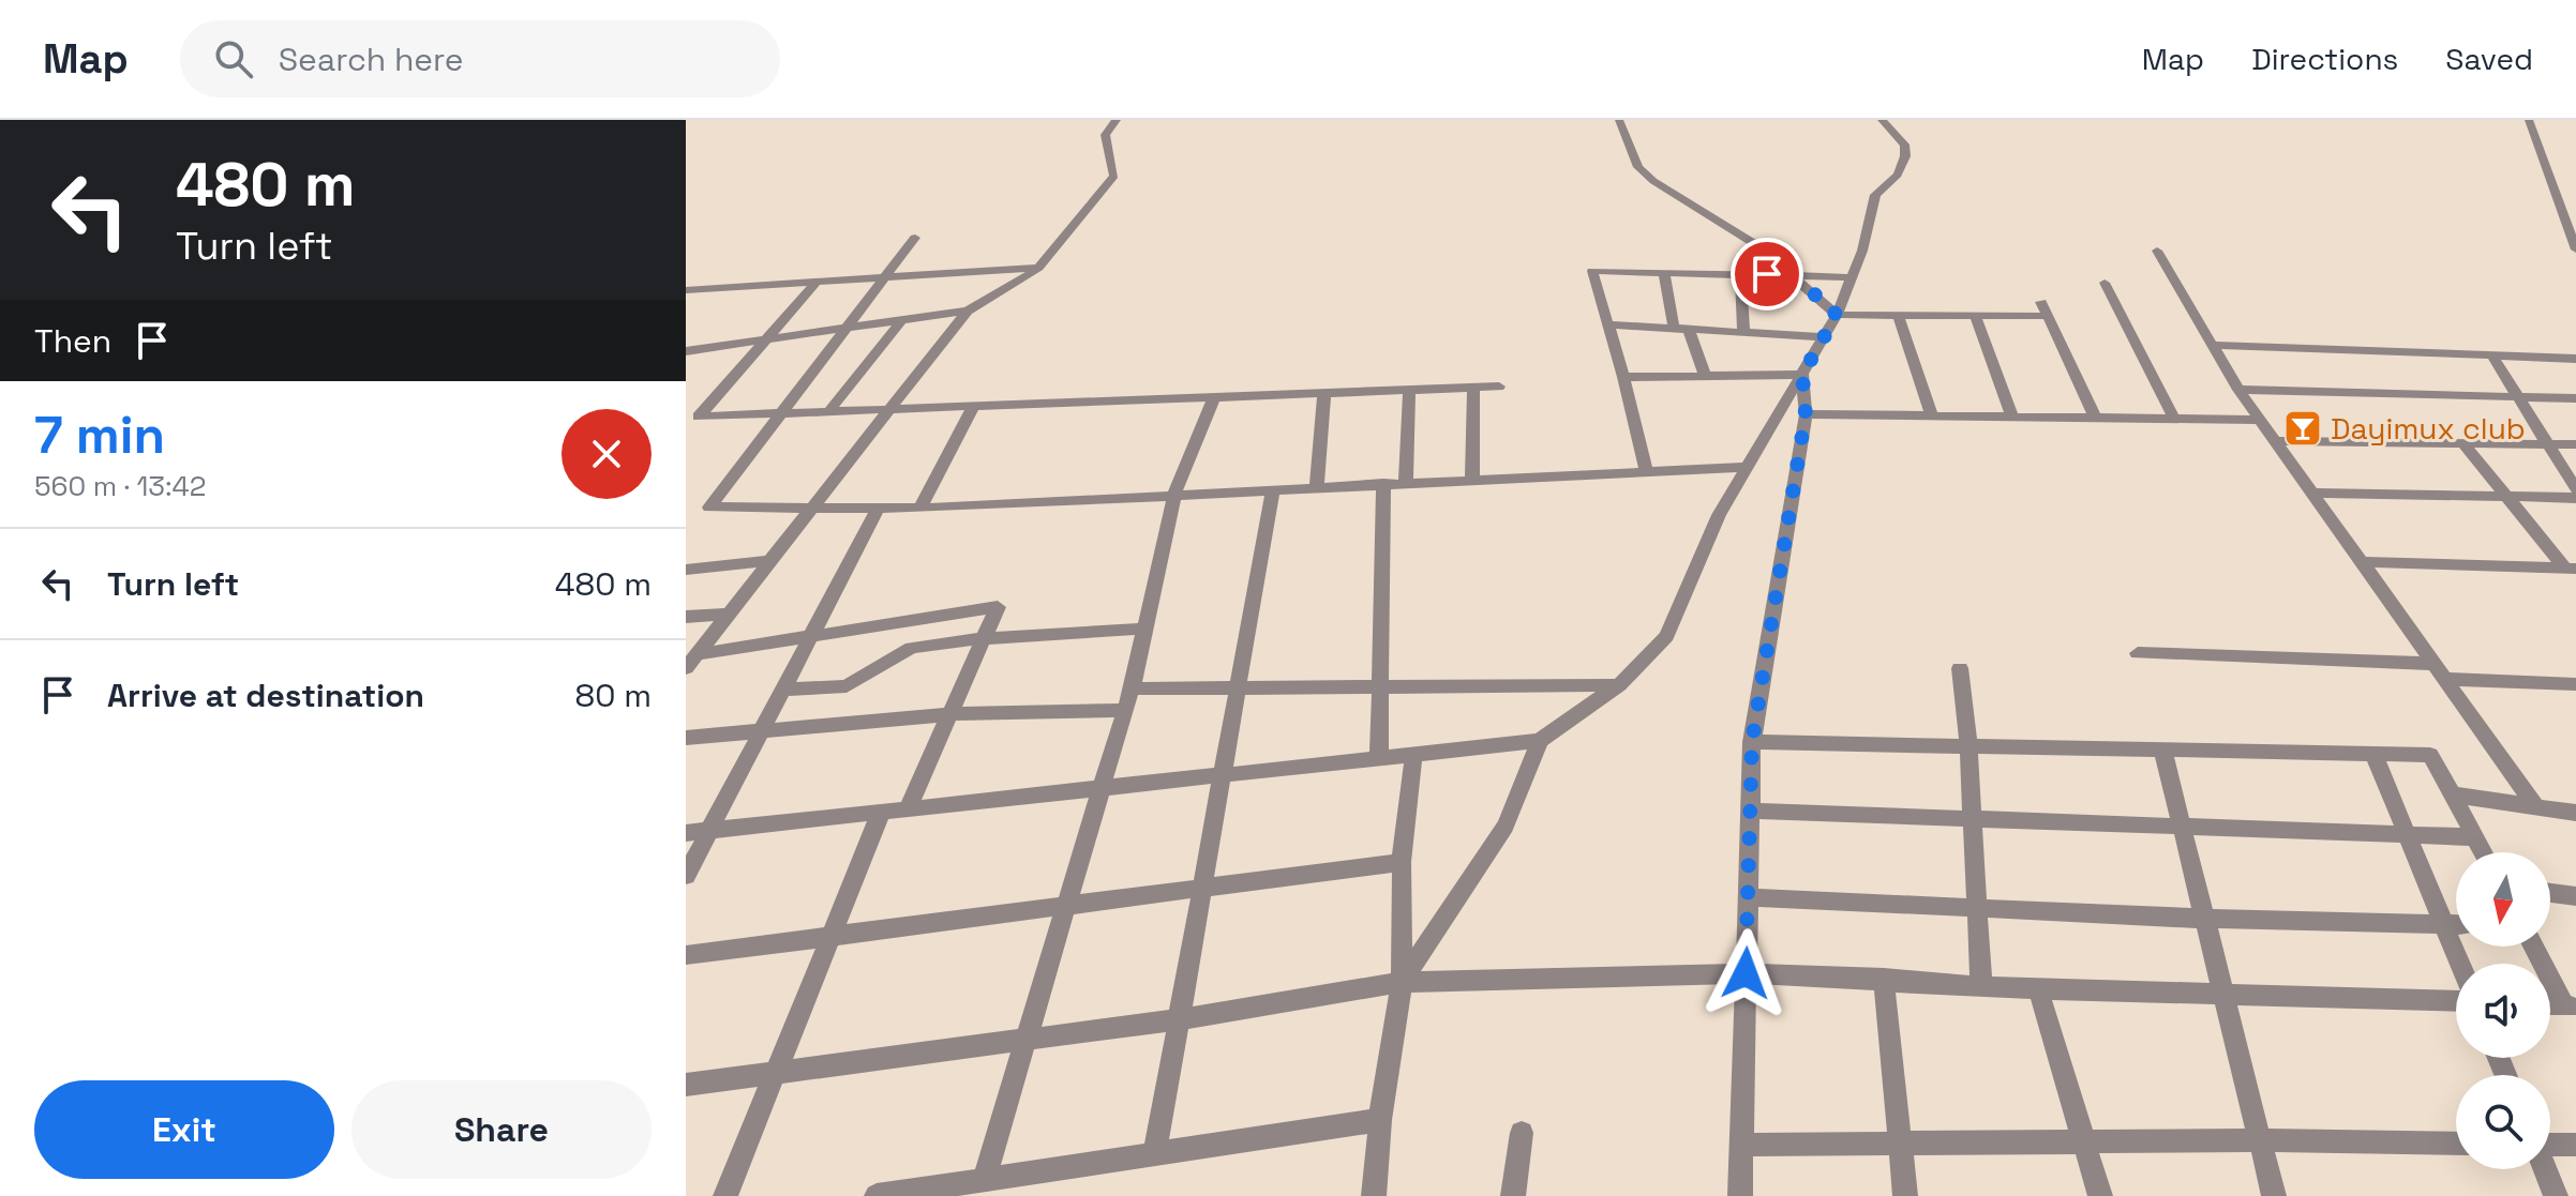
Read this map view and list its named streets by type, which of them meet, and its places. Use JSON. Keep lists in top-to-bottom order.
{
  "places": {
    "bar": ["Dayimux club"]
  },
  "north": "bottom",
  "page": {
    "header": "Map",
    "search": "Search here",
    "nav": ["Map", "Directions", "Saved"],
    "turn": ["480 m", "Turn left"],
    "then": "Then",
    "heading": ["7 min", "560 m · 13:42"],
    "list": [
      {
        "name": "Turn left",
        "value": "480 m"
      },
      {
        "name": "Arrive at destination",
        "value": "80 m"
      }
    ],
    "buttons": ["Exit", "Share"]
  }
}
